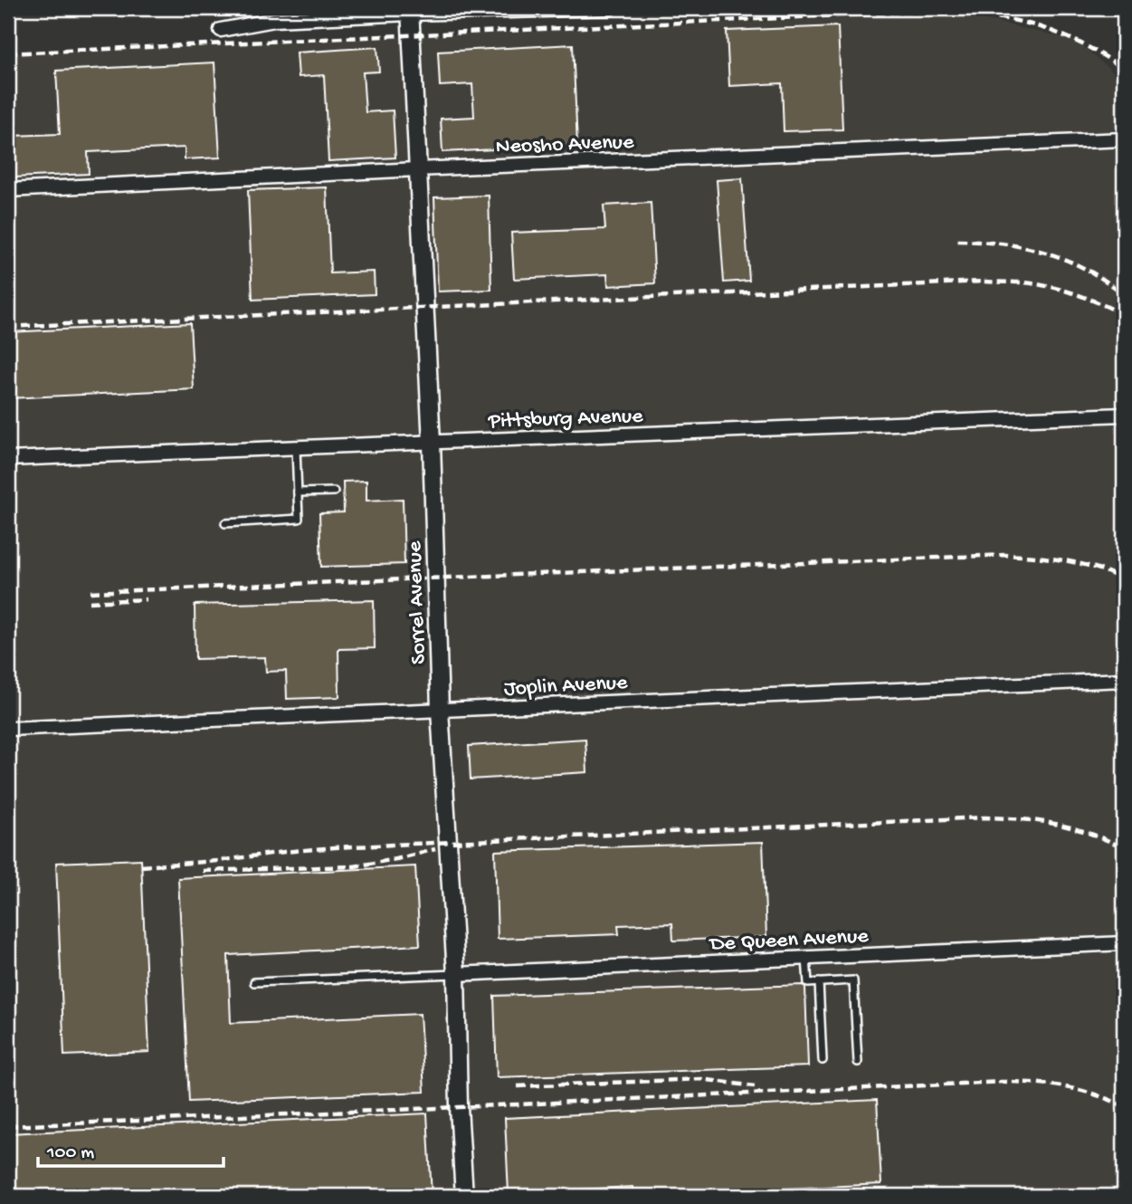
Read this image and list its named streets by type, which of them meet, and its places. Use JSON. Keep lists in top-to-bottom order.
{
  "streets": {
    "street": [
      "Neosho Avenue",
      "Pittsburg Avenue",
      "Sorrel Avenue",
      "Joplin Avenue",
      "De Queen Avenue"
    ]
  },
  "crossings": [
    ["Neosho Avenue", "Sorrel Avenue"],
    ["Pittsburg Avenue", "Sorrel Avenue"],
    ["Sorrel Avenue", "Joplin Avenue"],
    ["Sorrel Avenue", "De Queen Avenue"]
  ],
  "scale_bar": "100 m"
}
